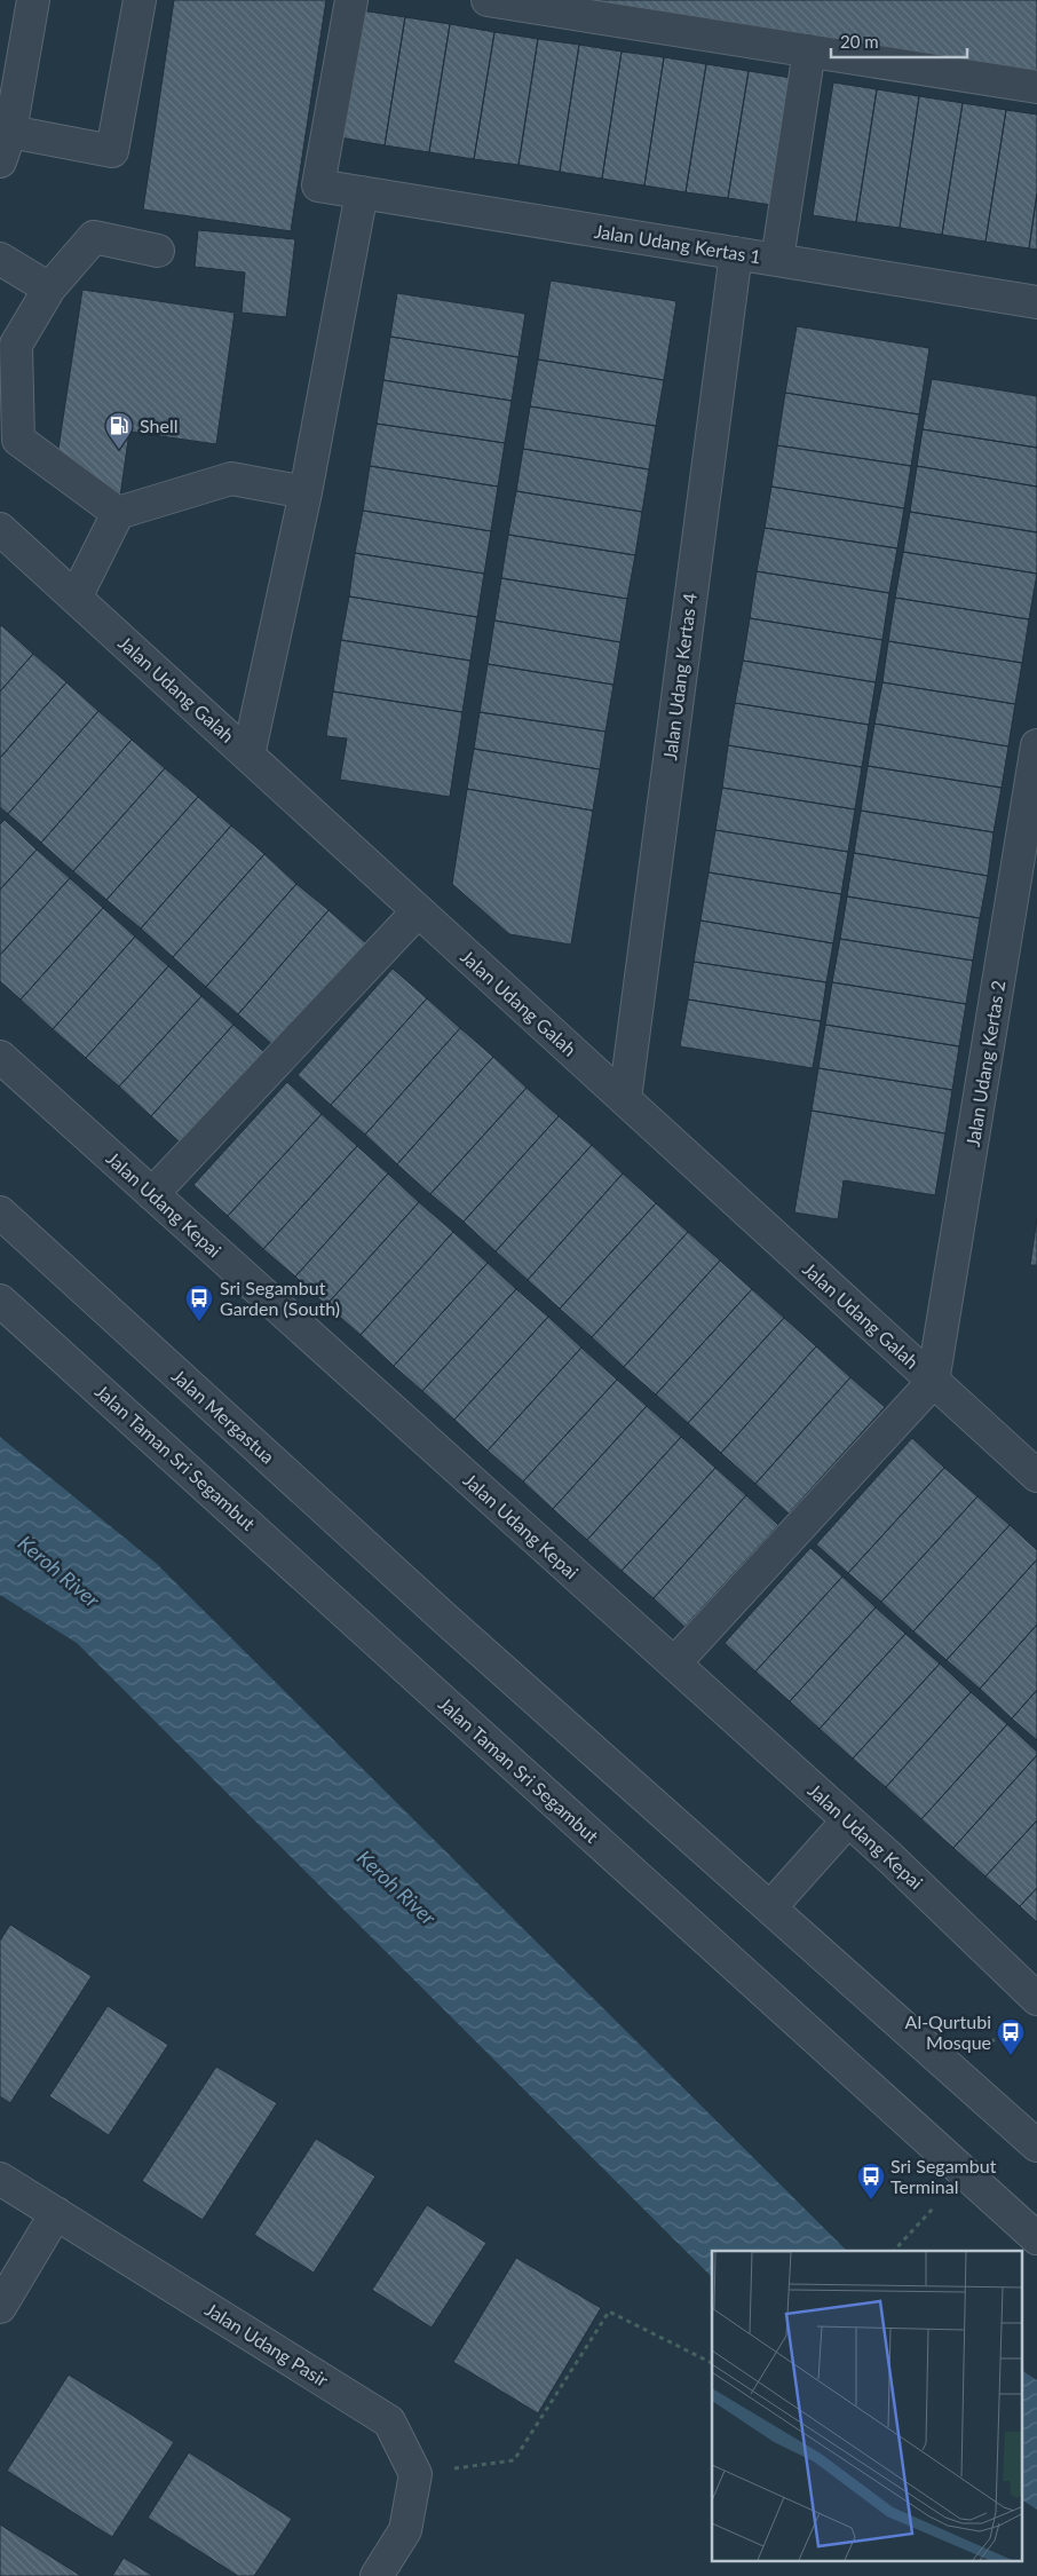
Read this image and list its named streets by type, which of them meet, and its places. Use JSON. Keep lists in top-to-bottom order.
{
  "streets": {
    "street": [
      "Jalan Udang Kertas 1",
      "Jalan Udang Kertas 4",
      "Jalan Udang Galah",
      "Jalan Udang Kertas 2",
      "Jalan Udang Kepai",
      "Jalan Mergastua",
      "Jalan Taman Sri Segambut",
      "Jalan Udang Pasir"
    ]
  },
  "crossings": [
    ["Jalan Udang Kertas 1", "Jalan Udang Kertas 4"],
    ["Jalan Udang Kertas 4", "Jalan Udang Galah"],
    ["Jalan Udang Galah", "Jalan Udang Kertas 2"]
  ],
  "water": ["Keroh River"],
  "places": {
    "fuel station": ["Shell"],
    "bus stop": ["Sri Segambut Garden (South)", "Al-Qurtubi Mosque", "Sri Segambut Terminal"]
  },
  "scale_bar": "20 m"
}
